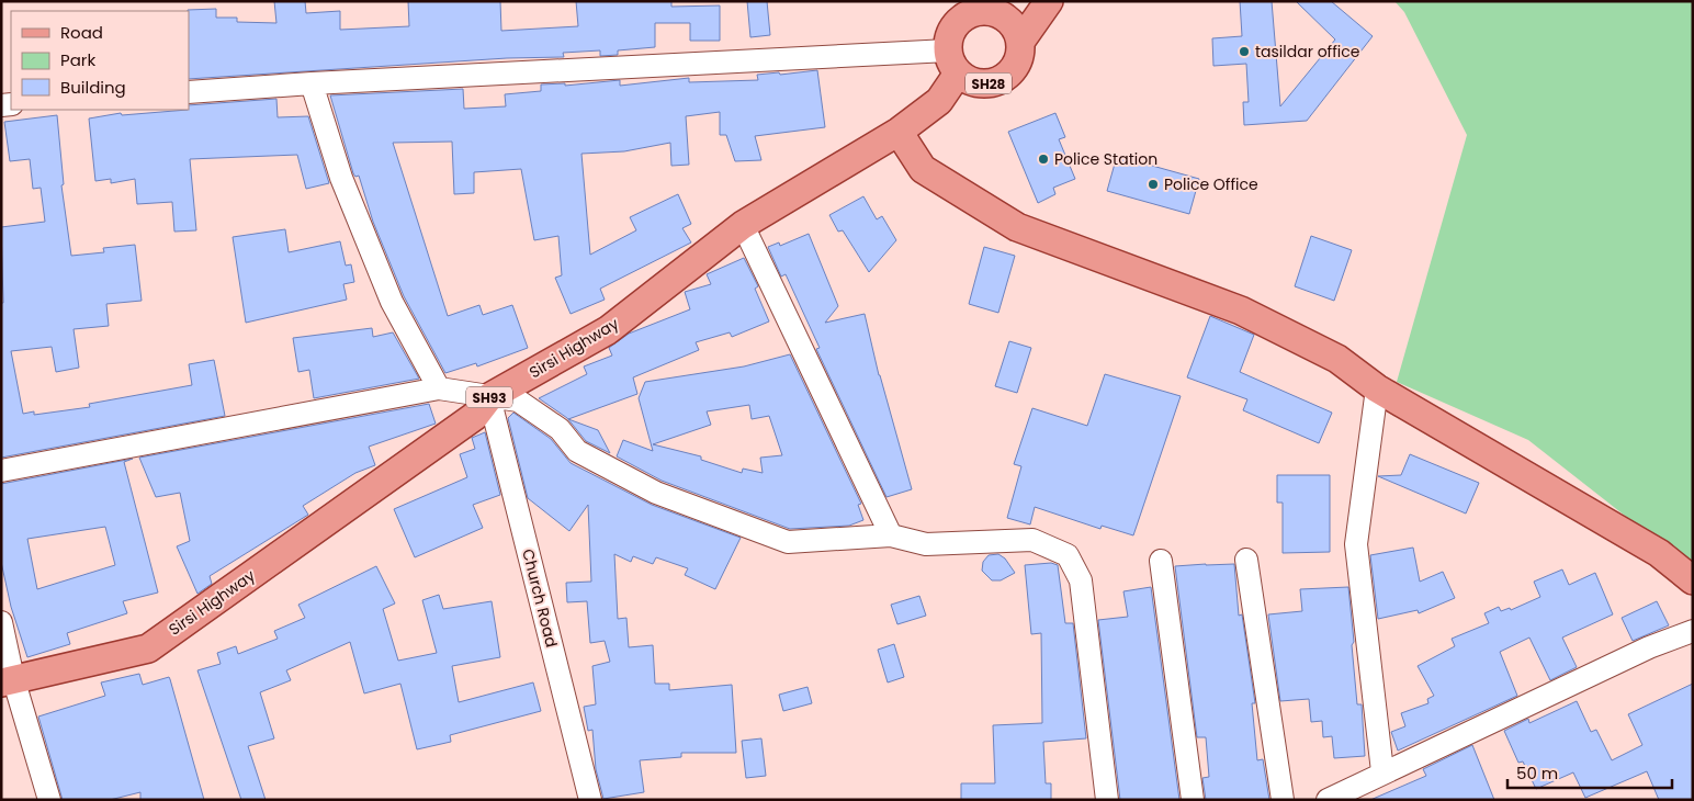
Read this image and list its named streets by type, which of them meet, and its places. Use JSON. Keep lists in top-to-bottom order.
{
  "streets": {
    "main road": ["SH28", "Sirsi Highway", "SH93"],
    "street": ["Church Road"]
  },
  "crossings": [
    ["SH28", "Sirsi Highway"],
    ["Sirsi Highway", "Church Road"]
  ],
  "places": ["tasildar office", "Police Station", "Police Office"],
  "legend": ["Road", "Park", "Building"],
  "scale_bar": "50 m"
}
